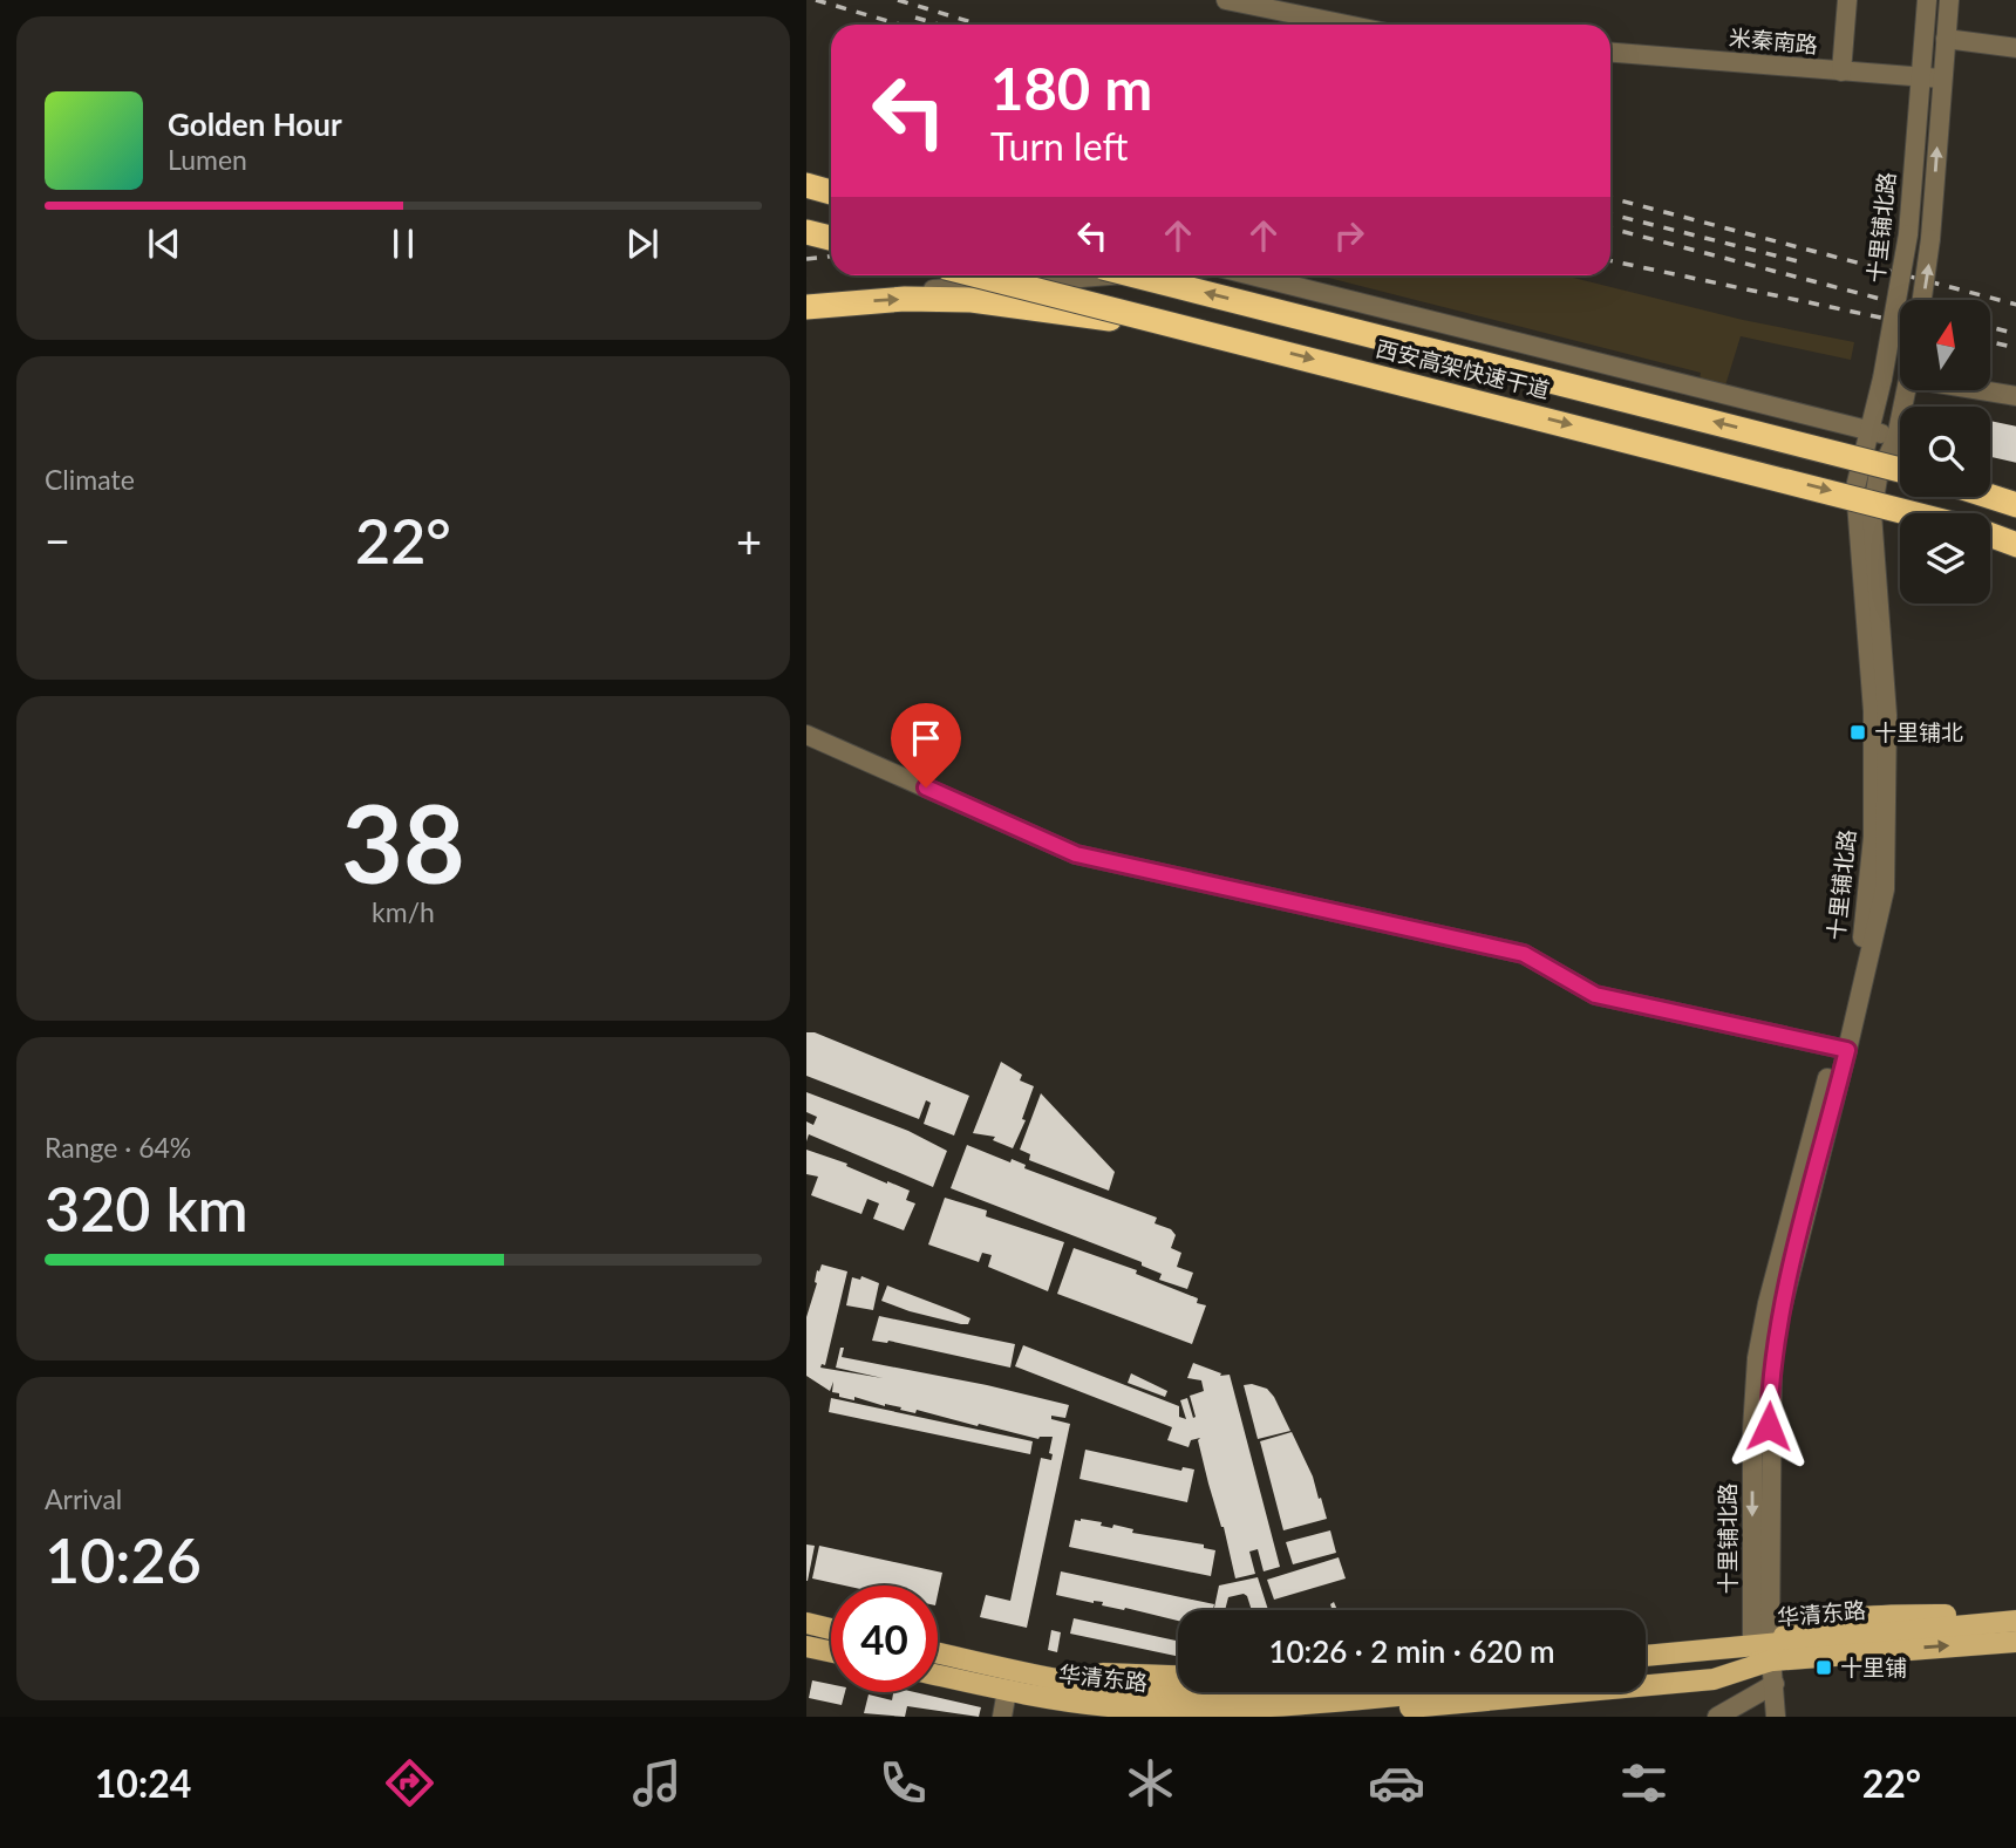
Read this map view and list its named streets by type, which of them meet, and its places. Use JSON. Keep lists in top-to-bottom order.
{
  "streets": {
    "highway": ["西安高架快速干道"],
    "main road": ["华清东路"],
    "street": ["米秦南路", "十里铺北路"]
  },
  "crossings": [
    ["米秦南路", "十里铺北路"],
    ["十里铺北路", "华清东路"]
  ],
  "places": {
    "transit": ["十里铺北", "十里铺"]
  },
  "north": "top",
  "page": {
    "turn": ["180 m", "Turn left"],
    "song": ["Golden Hour", "Lumen"],
    "tile": [
      "Climate",
      ["38", "km/h"],
      ["Range · 64%", "320 km"],
      ["Arrival", "10:26"]
    ],
    "heat": ["−", "22°", "+"],
    "limit": "40",
    "trip": "10:26 · 2 min · 620 m",
    "tabs": ["10:24", "22°"]
  }
}
